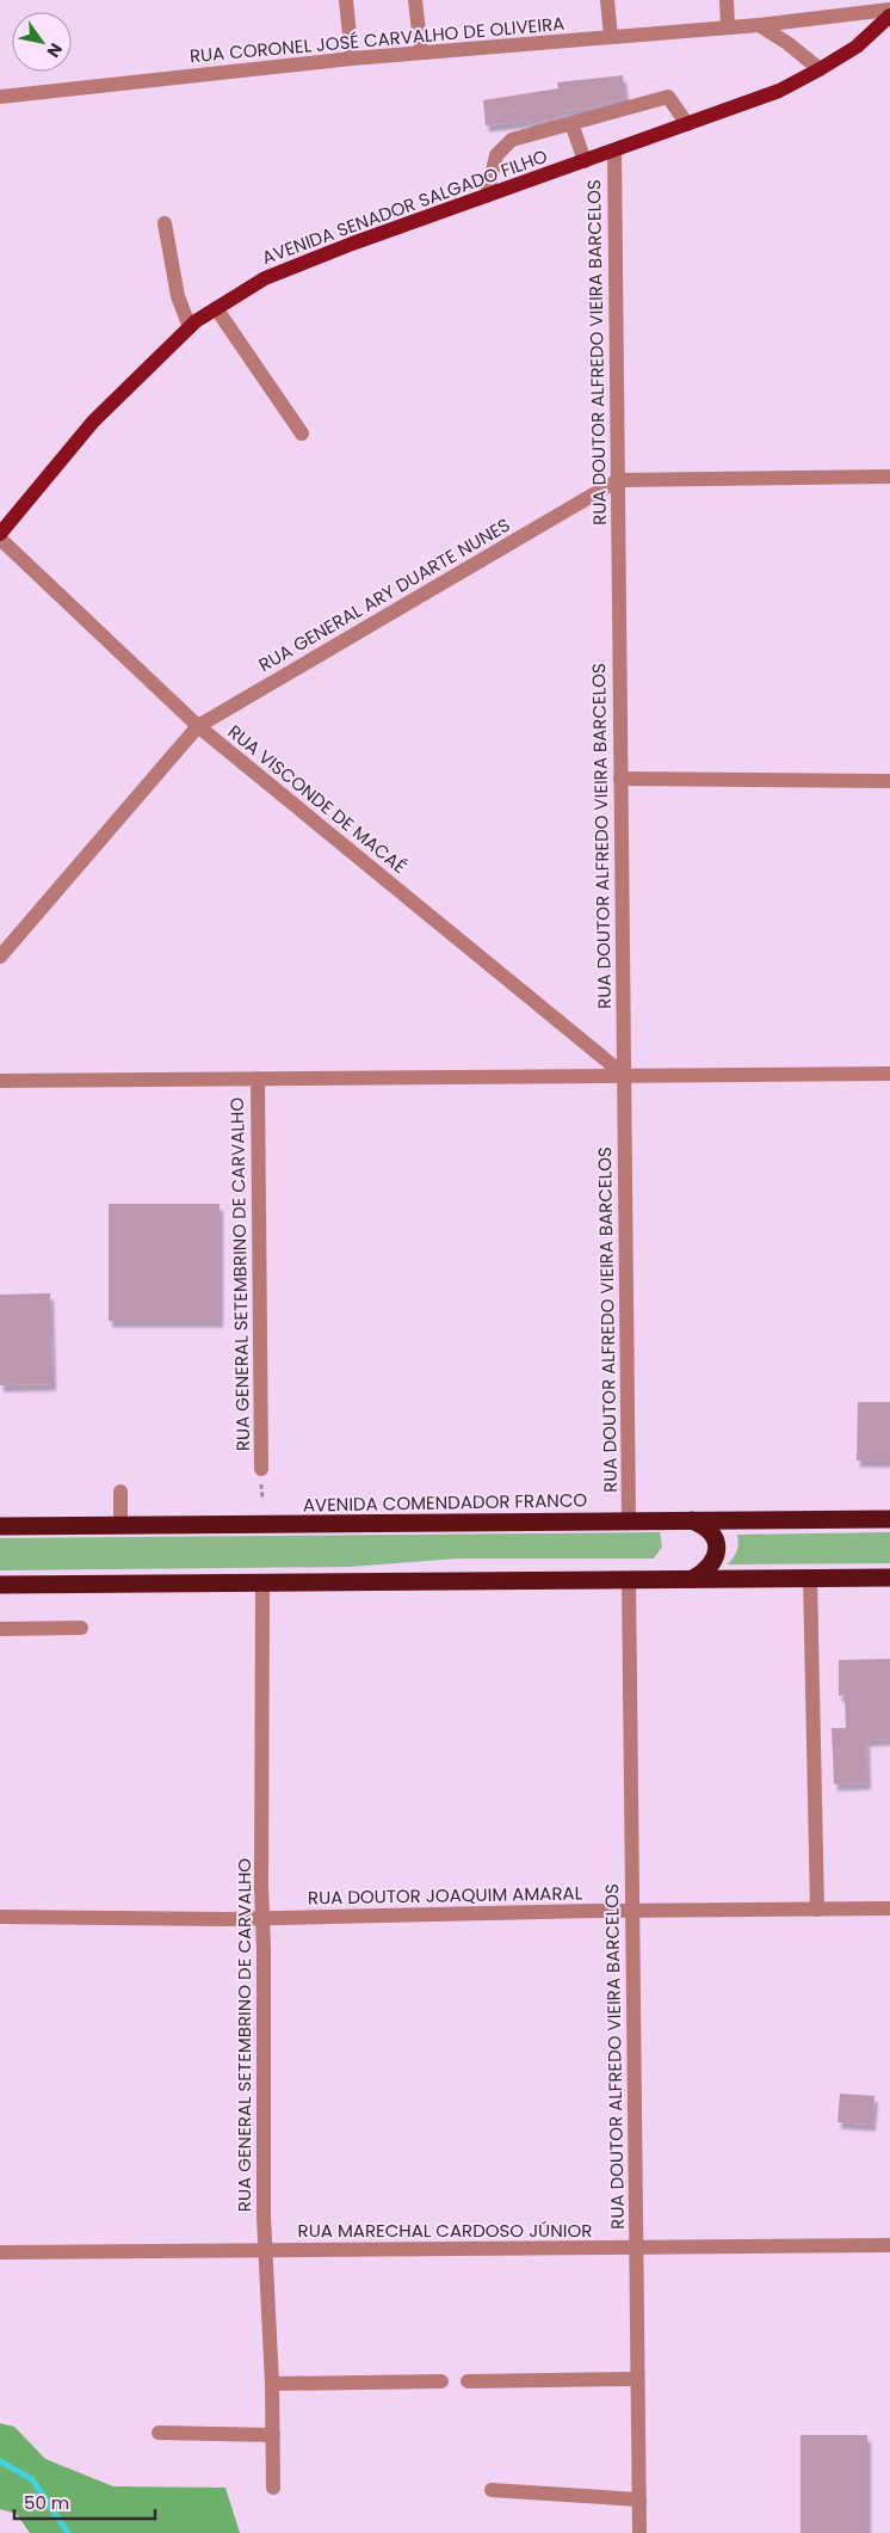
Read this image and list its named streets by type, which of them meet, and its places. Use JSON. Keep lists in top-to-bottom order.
{
  "streets": {
    "highway": ["AVENIDA COMENDADOR FRANCO"],
    "main road": ["AVENIDA SENADOR SALGADO FILHO"],
    "street": [
      "RUA CORONEL JOSÉ CARVALHO DE OLIVEIRA",
      "RUA DOUTOR ALFREDO VIEIRA BARCELOS",
      "RUA GENERAL ARY DUARTE NUNES",
      "RUA VISCONDE DE MACAÉ",
      "RUA GENERAL SETEMBRINO DE CARVALHO",
      "RUA DOUTOR JOAQUIM AMARAL",
      "RUA MARECHAL CARDOSO JÚNIOR"
    ]
  },
  "crossings": [
    ["AVENIDA SENADOR SALGADO FILHO", "RUA DOUTOR ALFREDO VIEIRA BARCELOS"],
    ["RUA DOUTOR ALFREDO VIEIRA BARCELOS", "RUA GENERAL ARY DUARTE NUNES"],
    ["RUA DOUTOR ALFREDO VIEIRA BARCELOS", "RUA VISCONDE DE MACAÉ"],
    ["RUA DOUTOR ALFREDO VIEIRA BARCELOS", "AVENIDA COMENDADOR FRANCO"],
    ["RUA DOUTOR ALFREDO VIEIRA BARCELOS", "RUA DOUTOR JOAQUIM AMARAL"],
    ["RUA DOUTOR ALFREDO VIEIRA BARCELOS", "RUA MARECHAL CARDOSO JÚNIOR"],
    ["RUA GENERAL ARY DUARTE NUNES", "RUA VISCONDE DE MACAÉ"],
    ["RUA GENERAL SETEMBRINO DE CARVALHO", "RUA DOUTOR JOAQUIM AMARAL"],
    ["RUA GENERAL SETEMBRINO DE CARVALHO", "RUA MARECHAL CARDOSO JÚNIOR"]
  ],
  "scale_bar": "50 m",
  "north": "bottom right"
}
